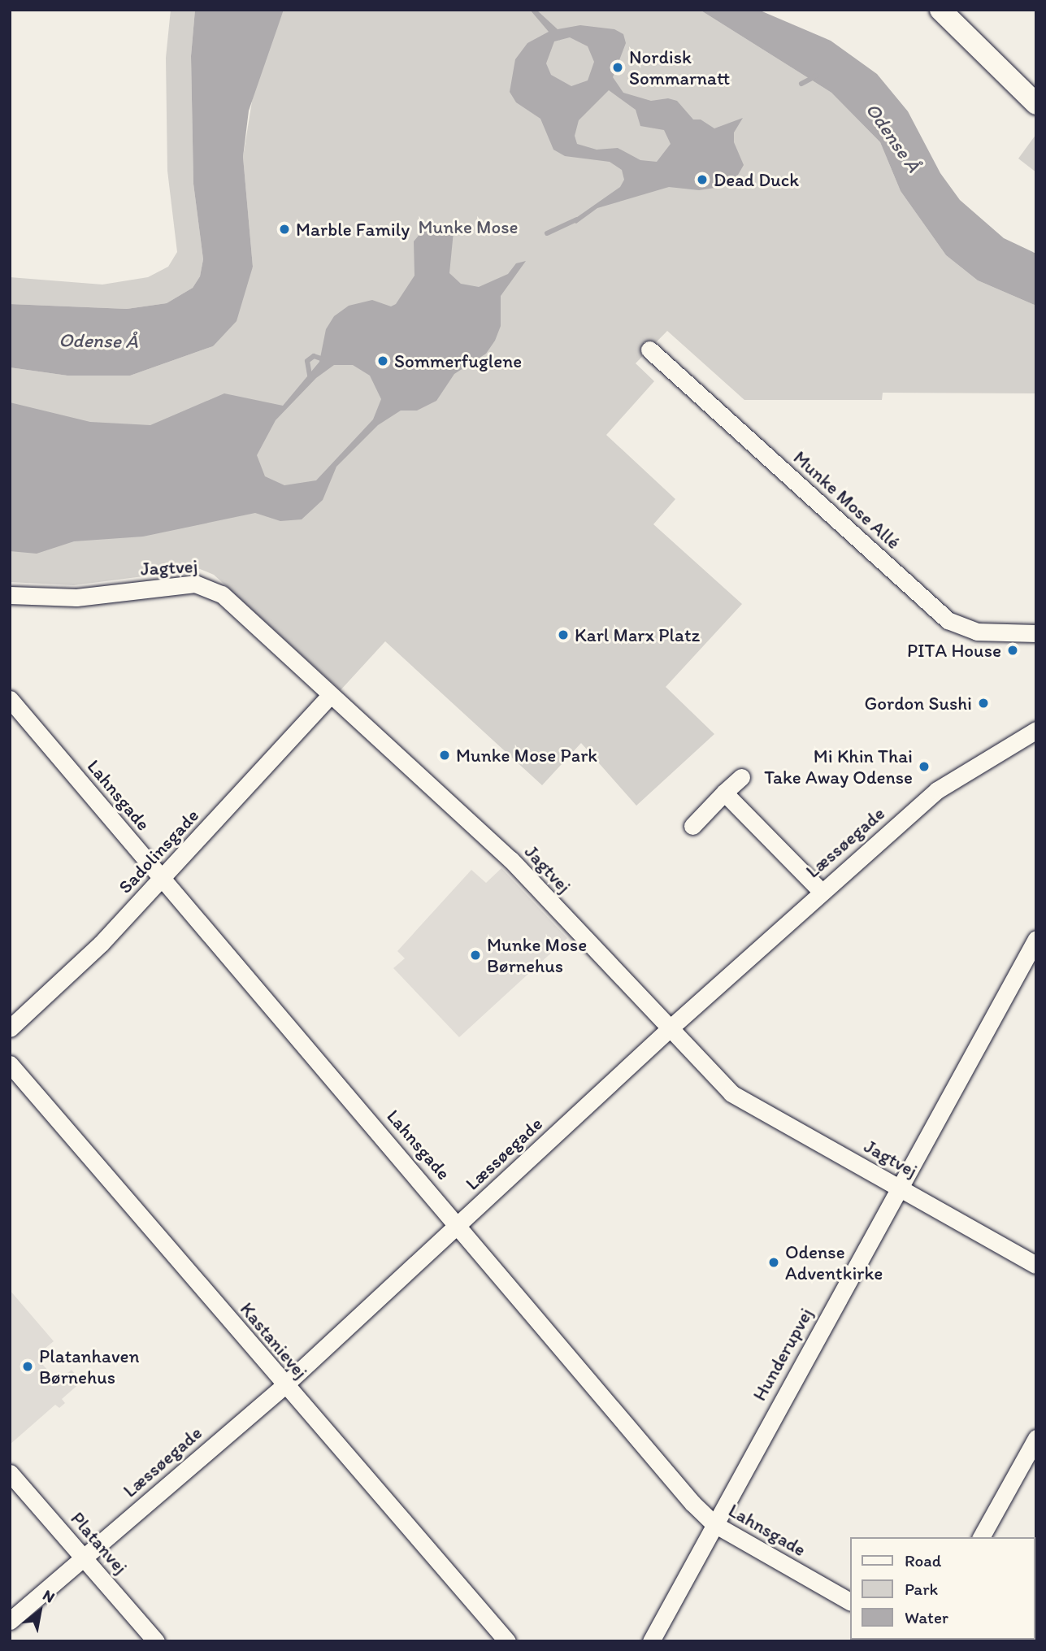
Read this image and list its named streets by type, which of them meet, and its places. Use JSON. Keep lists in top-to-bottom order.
{
  "streets": {
    "street": [
      "Munke Mose Allé",
      "Jagtvej",
      "Lahnsgade",
      "Læssøegade",
      "Sadolinsgade",
      "Kastanievej",
      "Hunderupvej",
      "Platanvej"
    ]
  },
  "crossings": [
    ["Jagtvej", "Læssøegade"],
    ["Jagtvej", "Sadolinsgade"],
    ["Jagtvej", "Hunderupvej"],
    ["Lahnsgade", "Læssøegade"],
    ["Lahnsgade", "Sadolinsgade"],
    ["Lahnsgade", "Hunderupvej"],
    ["Læssøegade", "Kastanievej"],
    ["Læssøegade", "Platanvej"]
  ],
  "water": ["Odense Å"],
  "parks": ["Munke Mose"],
  "places": [
    "Nordisk Sommarnatt",
    "Dead Duck",
    "Marble Family",
    "Sommerfuglene",
    "Karl Marx Platz",
    "PITA House",
    "Gordon Sushi",
    "Munke Mose Park",
    "Mi Khin Thai Take Away Odense",
    "Munke Mose Børnehus",
    "Odense Adventkirke",
    "Platanhaven Børnehus"
  ],
  "legend": ["Road", "Park", "Water"],
  "north": "top right"
}
